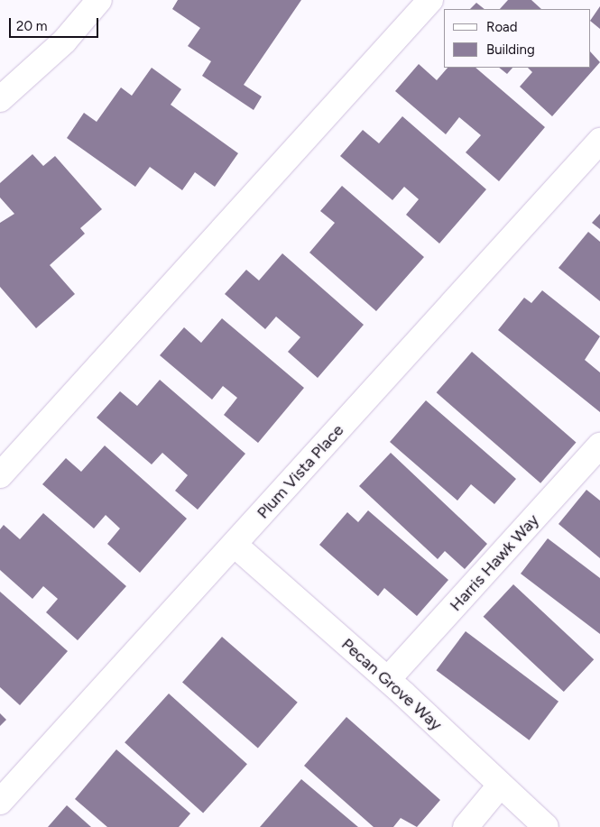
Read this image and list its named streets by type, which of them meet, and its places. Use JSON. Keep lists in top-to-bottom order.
{
  "streets": {
    "street": ["Plum Vista Place", "Harris Hawk Way", "Pecan Grove Way"]
  },
  "crossings": [
    ["Plum Vista Place", "Pecan Grove Way"],
    ["Harris Hawk Way", "Pecan Grove Way"]
  ],
  "legend": ["Road", "Building"],
  "scale_bar": "20 m"
}
